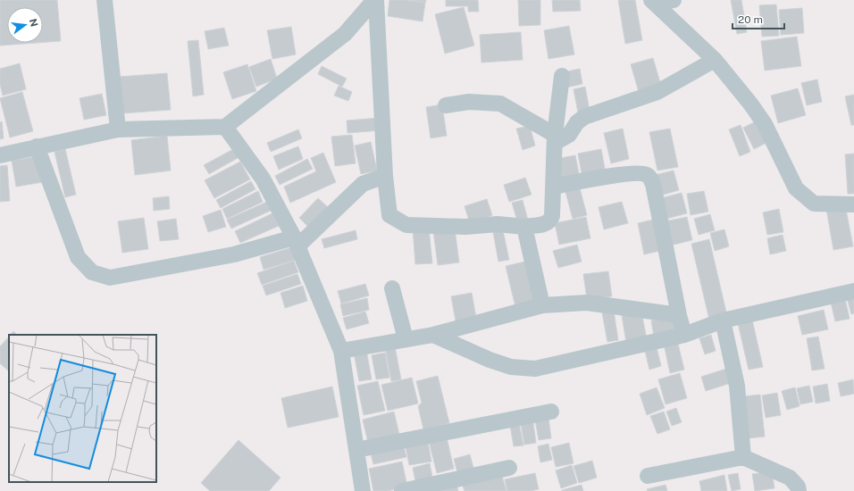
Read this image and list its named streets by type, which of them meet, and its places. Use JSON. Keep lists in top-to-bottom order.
{
  "scale_bar": "20 m",
  "north": "right"
}
